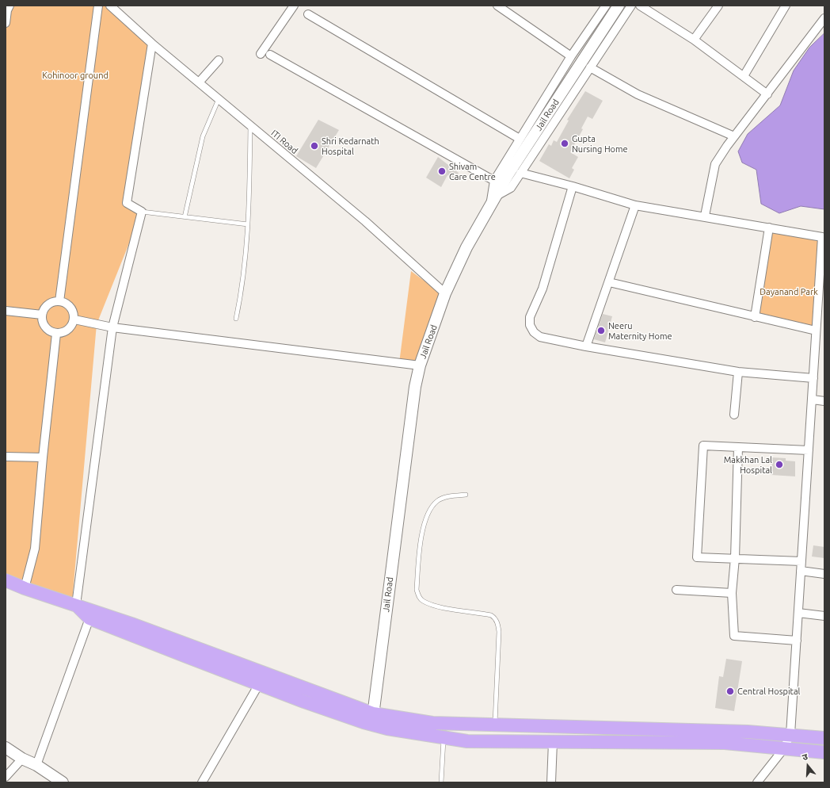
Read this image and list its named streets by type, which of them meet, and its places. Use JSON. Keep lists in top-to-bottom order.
{
  "streets": {
    "street": ["Jail Road", "ITI Road"]
  },
  "crossings": [
    ["Jail Road", "ITI Road"]
  ],
  "parks": ["Kohinoor ground", "Dayanand Park"],
  "places": [
    "Gupta Nursing Home",
    "Shri Kedarnath Hospital",
    "Shivam Care Centre",
    "Neeru Maternity Home",
    "Makkhan Lal Hospital",
    "Central Hospital"
  ],
  "north": "top"
}
